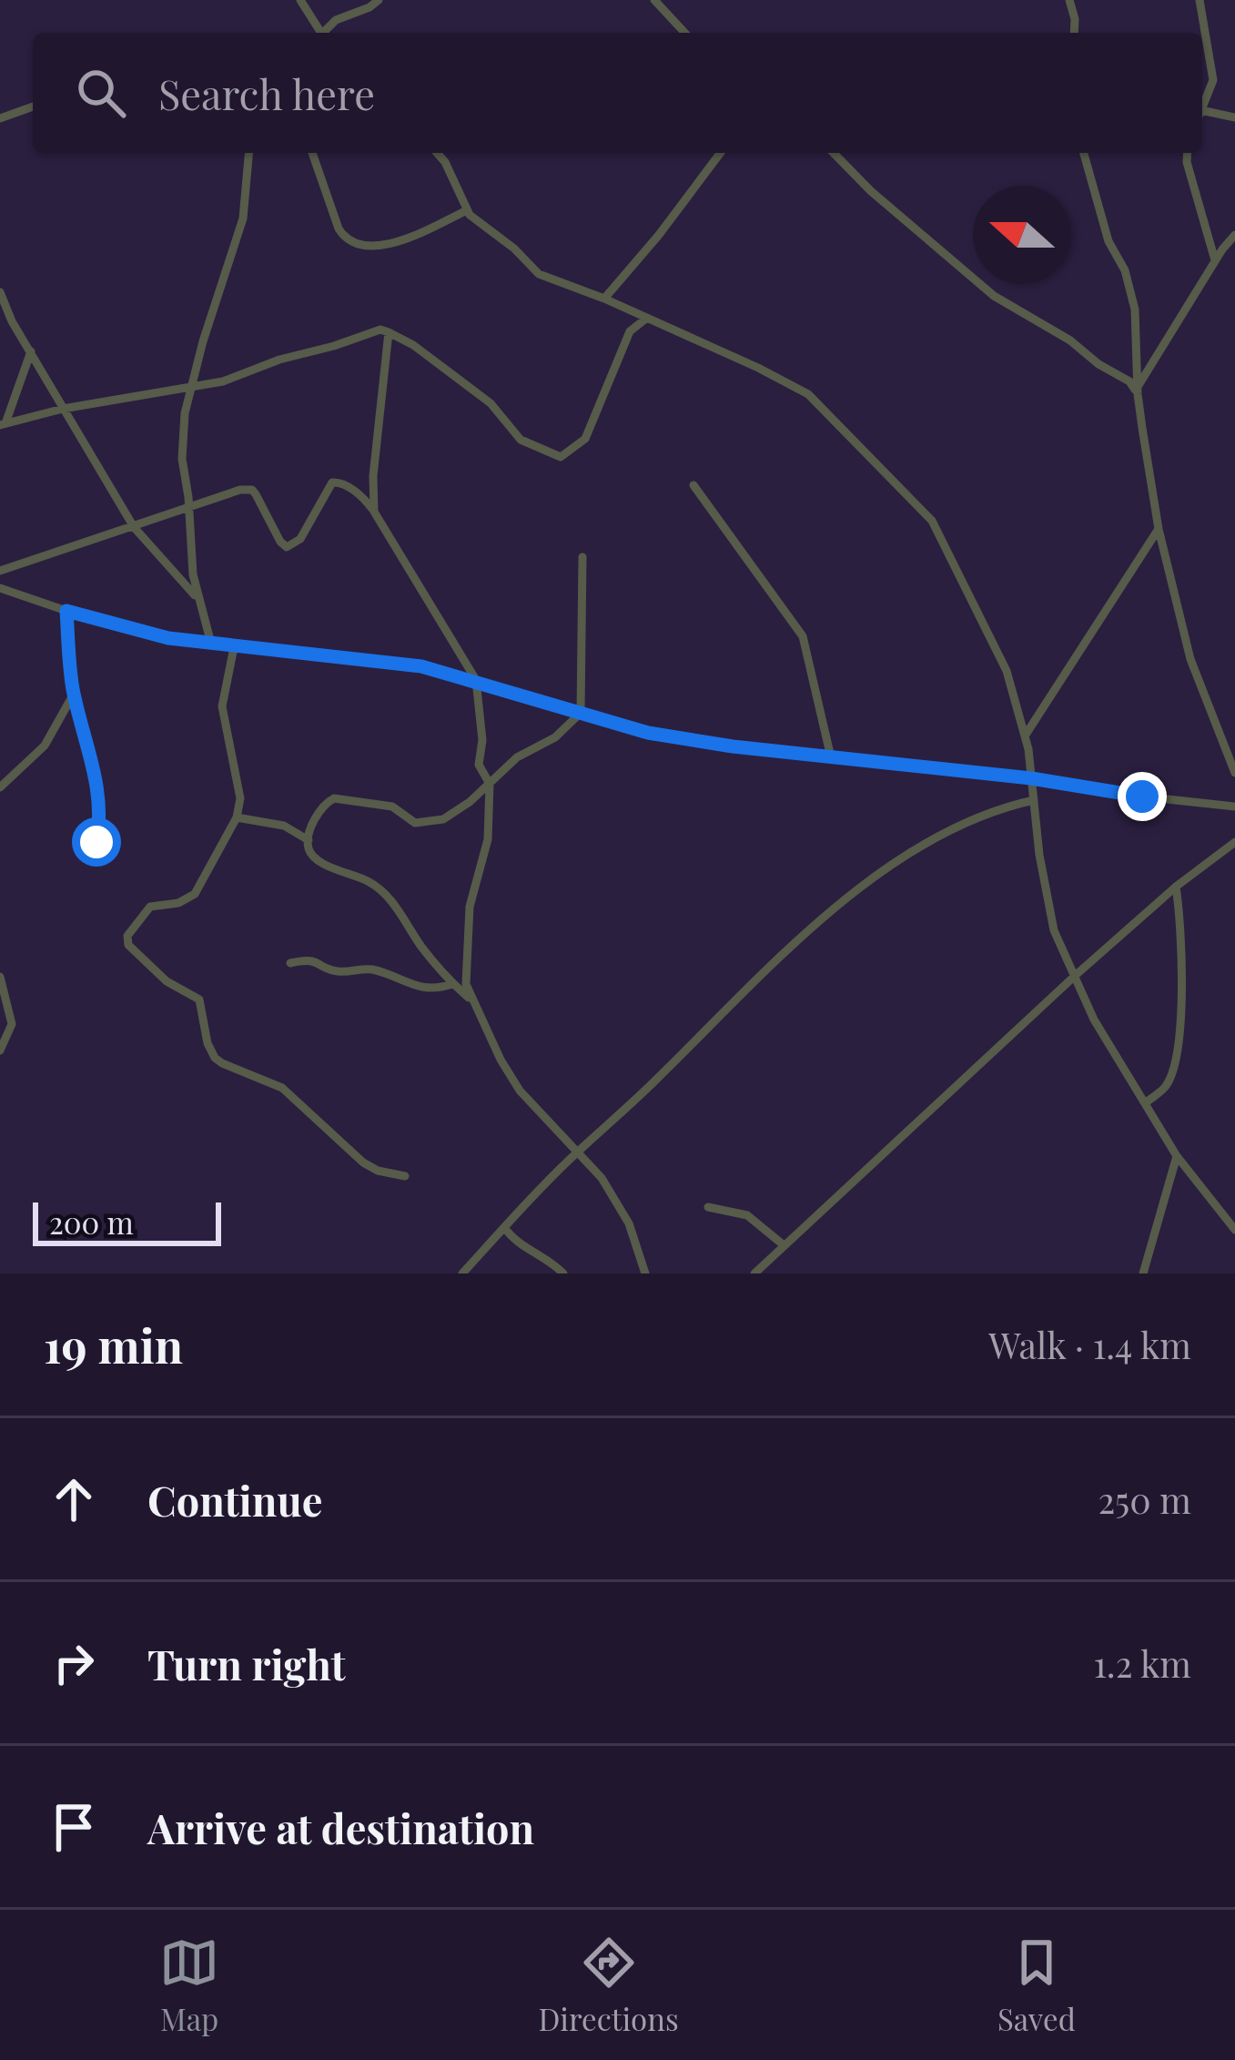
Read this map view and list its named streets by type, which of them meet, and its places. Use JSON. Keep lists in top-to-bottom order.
{
  "scale_bar": "200 m",
  "north": "left",
  "page": {
    "search": "Search here",
    "scale": "200 m",
    "heading": ["19 min", "Walk · 1.4 km"],
    "list": [
      ["Continue", "250 m"],
      ["Turn right", "1.2 km"],
      "Arrive at destination"
    ],
    "nav": ["Map", "Directions", "Saved"]
  }
}
